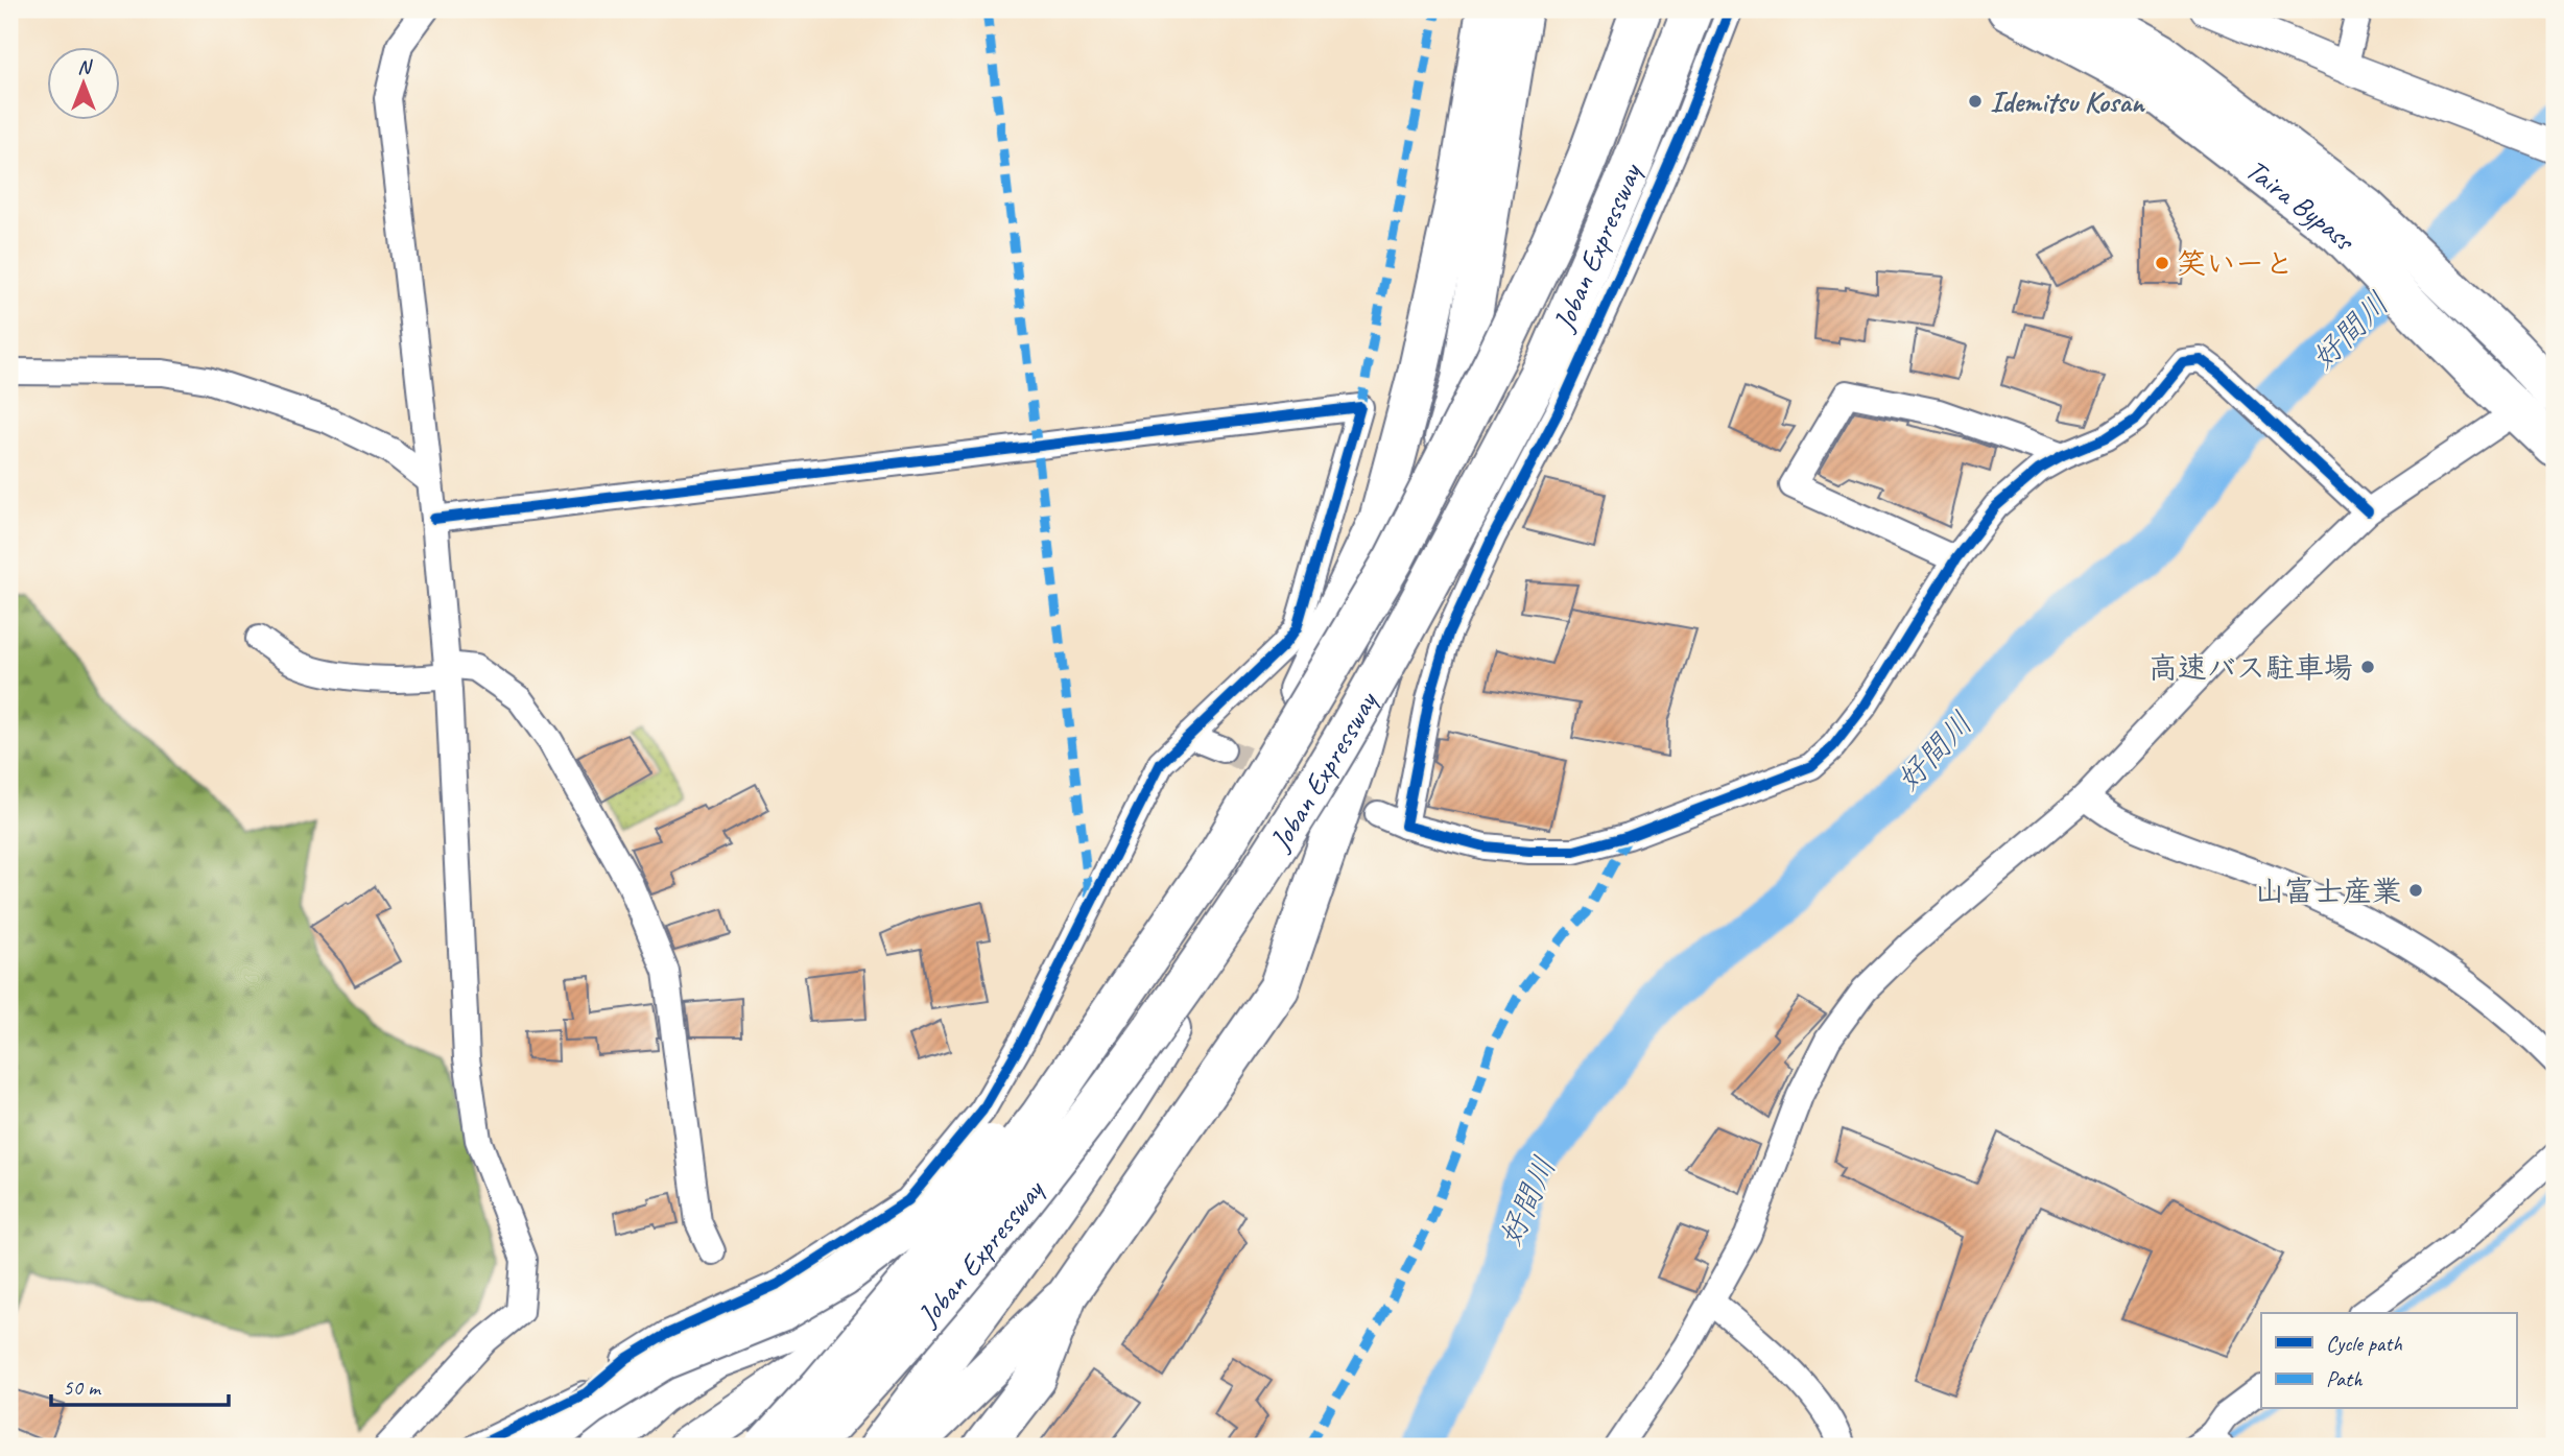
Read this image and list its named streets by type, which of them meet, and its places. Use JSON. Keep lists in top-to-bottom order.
{
  "streets": {
    "highway": ["Taira Bypass", "Joban Expressway"]
  },
  "water": ["好間川"],
  "places": [
    "Idemitsu Kosan",
    "笑いーと",
    "高速バス駐車場",
    "山富士産業"
  ],
  "legend": ["Cycle path", "Path"],
  "scale_bar": "50 m",
  "north": "top"
}
